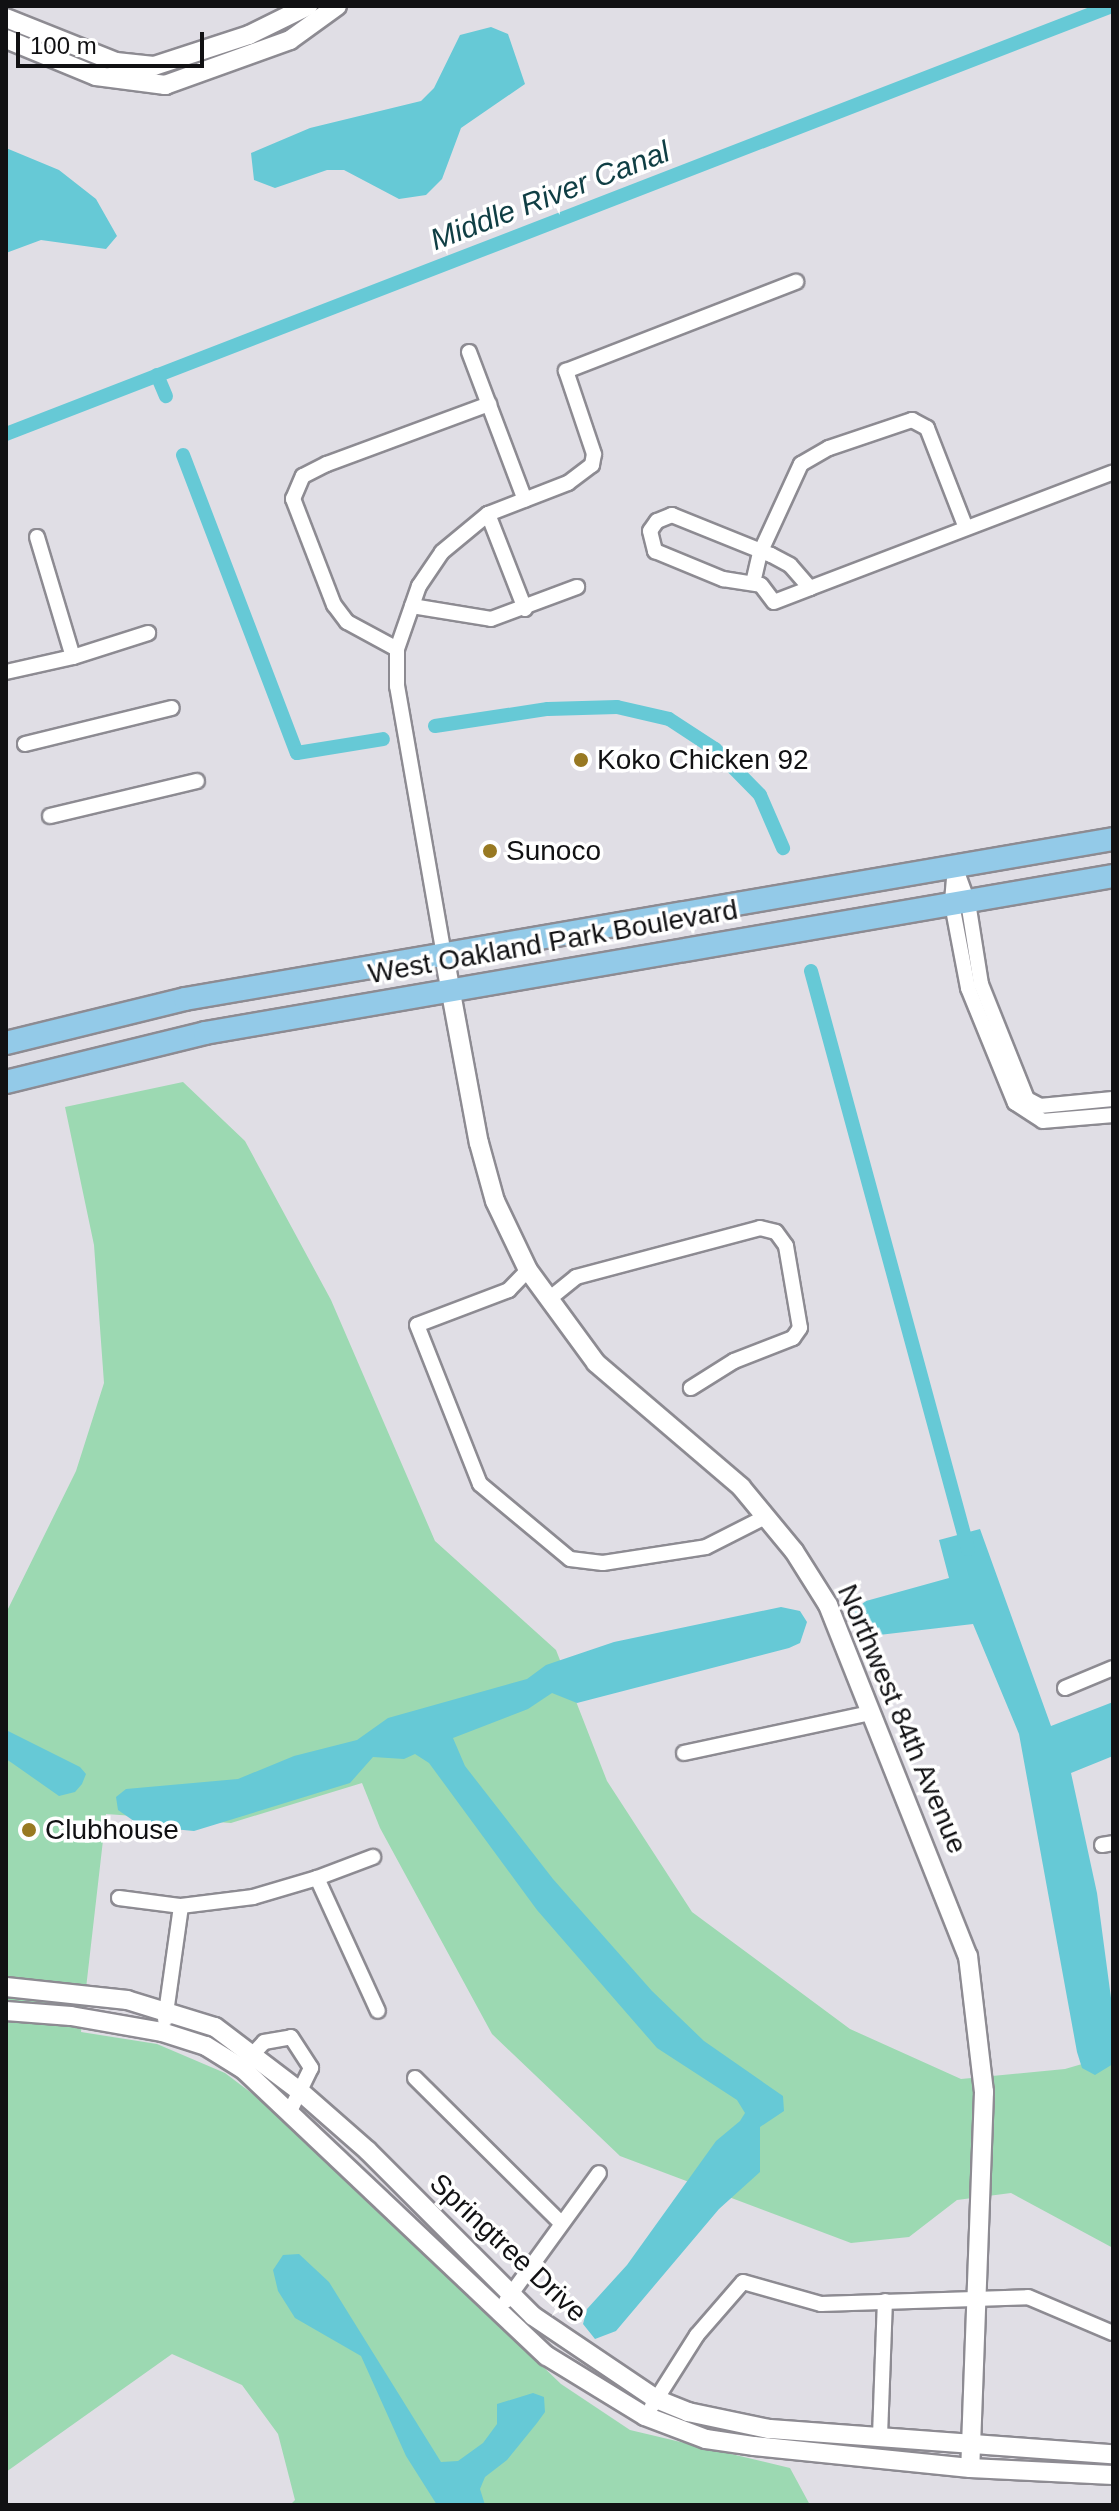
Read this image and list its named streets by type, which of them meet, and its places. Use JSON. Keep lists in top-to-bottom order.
{
  "streets": {
    "main road": ["West Oakland Park Boulevard"],
    "street": ["Northwest 84th Avenue", "Springtree Drive"]
  },
  "crossings": [
    ["West Oakland Park Boulevard", "Northwest 84th Avenue"],
    ["Northwest 84th Avenue", "Springtree Drive"]
  ],
  "water": ["Middle River Canal"],
  "places": ["Koko Chicken 92", "Sunoco", "Clubhouse"],
  "scale_bar": "100 m"
}
